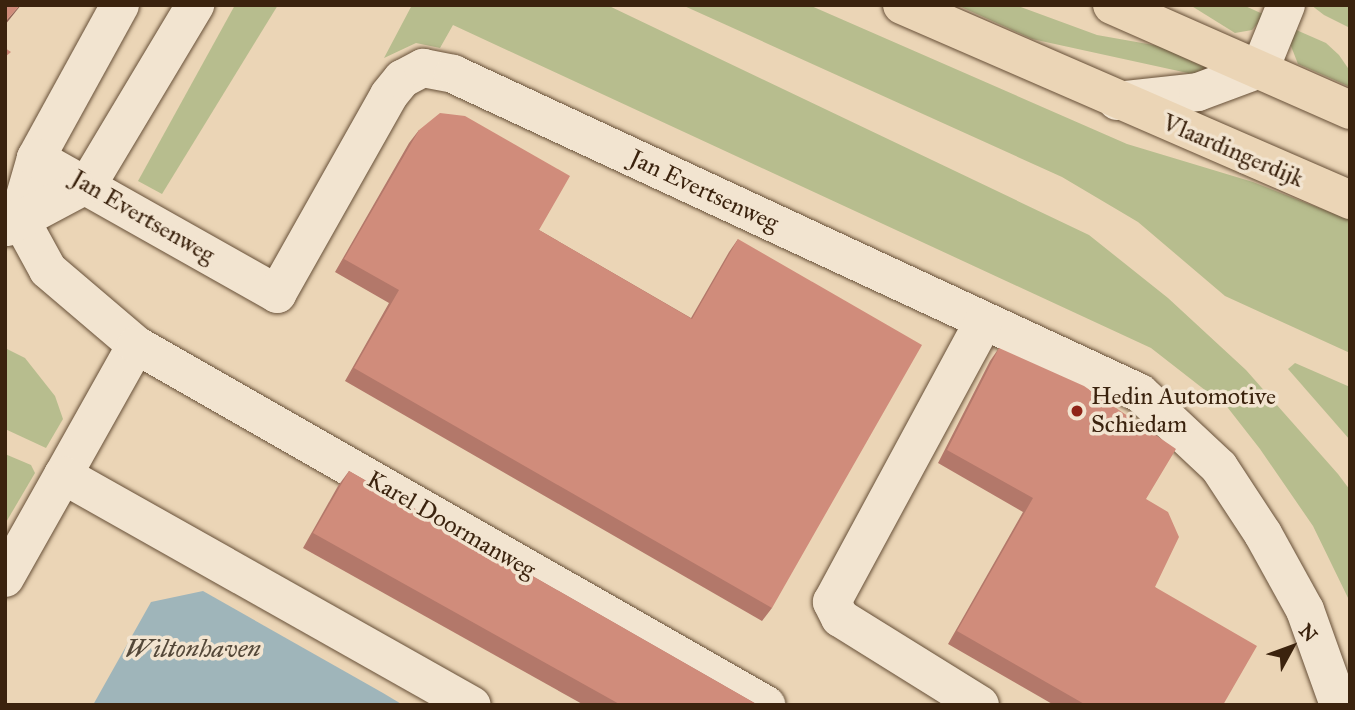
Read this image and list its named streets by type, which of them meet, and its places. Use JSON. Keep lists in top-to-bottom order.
{
  "streets": {
    "main road": ["Vlaardingerdijk"],
    "street": ["Jan Evertsenweg", "Karel Doormanweg"]
  },
  "water": ["Wiltonhaven"],
  "places": ["Hedin Automotive Schiedam"],
  "north": "top right"
}
